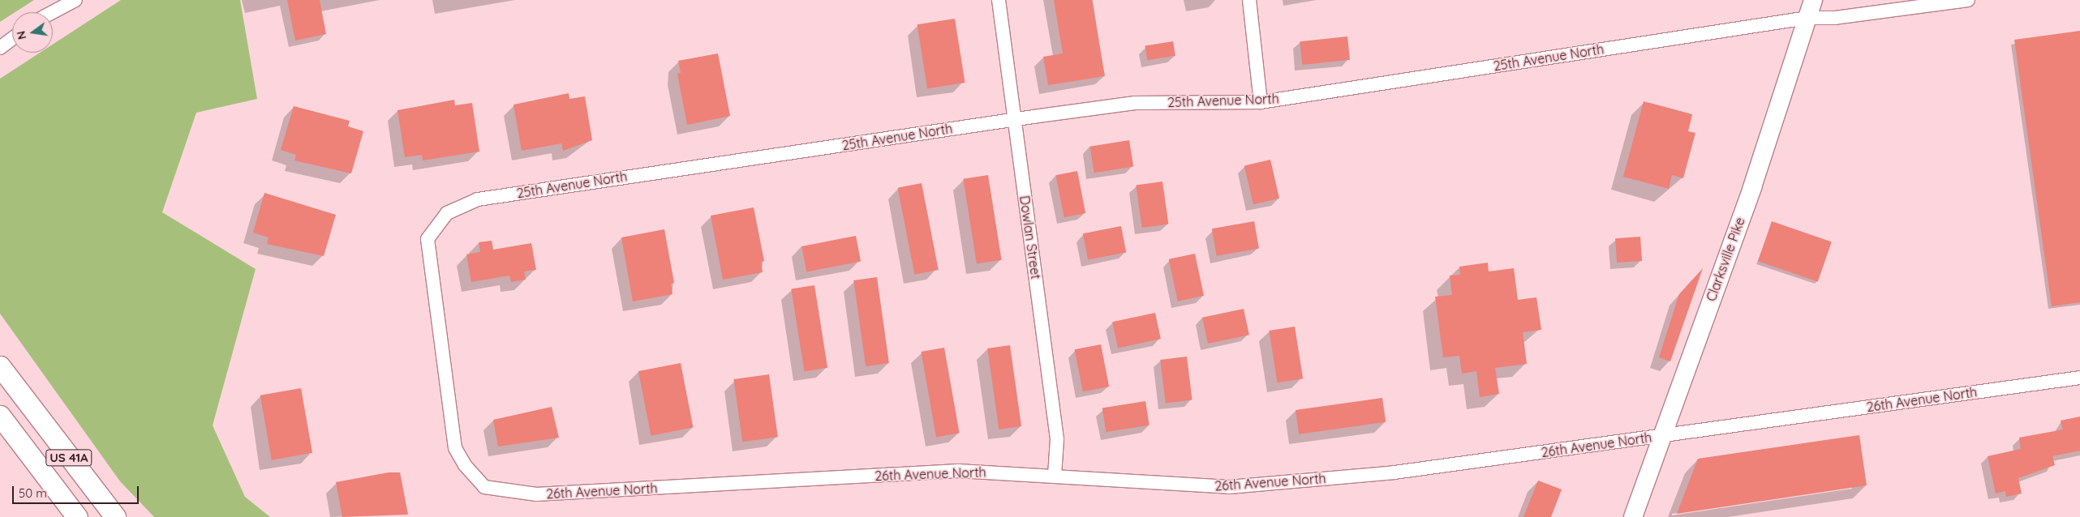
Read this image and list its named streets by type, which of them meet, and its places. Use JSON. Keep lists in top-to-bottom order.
{
  "streets": {
    "main road": ["Clarksville Pike", "US 41A"],
    "street": ["25th Avenue North", "Dowlan Street", "26th Avenue North"]
  },
  "crossings": [
    ["25th Avenue North", "Dowlan Street"],
    ["25th Avenue North", "Clarksville Pike"],
    ["25th Avenue North", "26th Avenue North"],
    ["Dowlan Street", "26th Avenue North"],
    ["Clarksville Pike", "26th Avenue North"]
  ],
  "scale_bar": "50 m",
  "north": "left"
}
